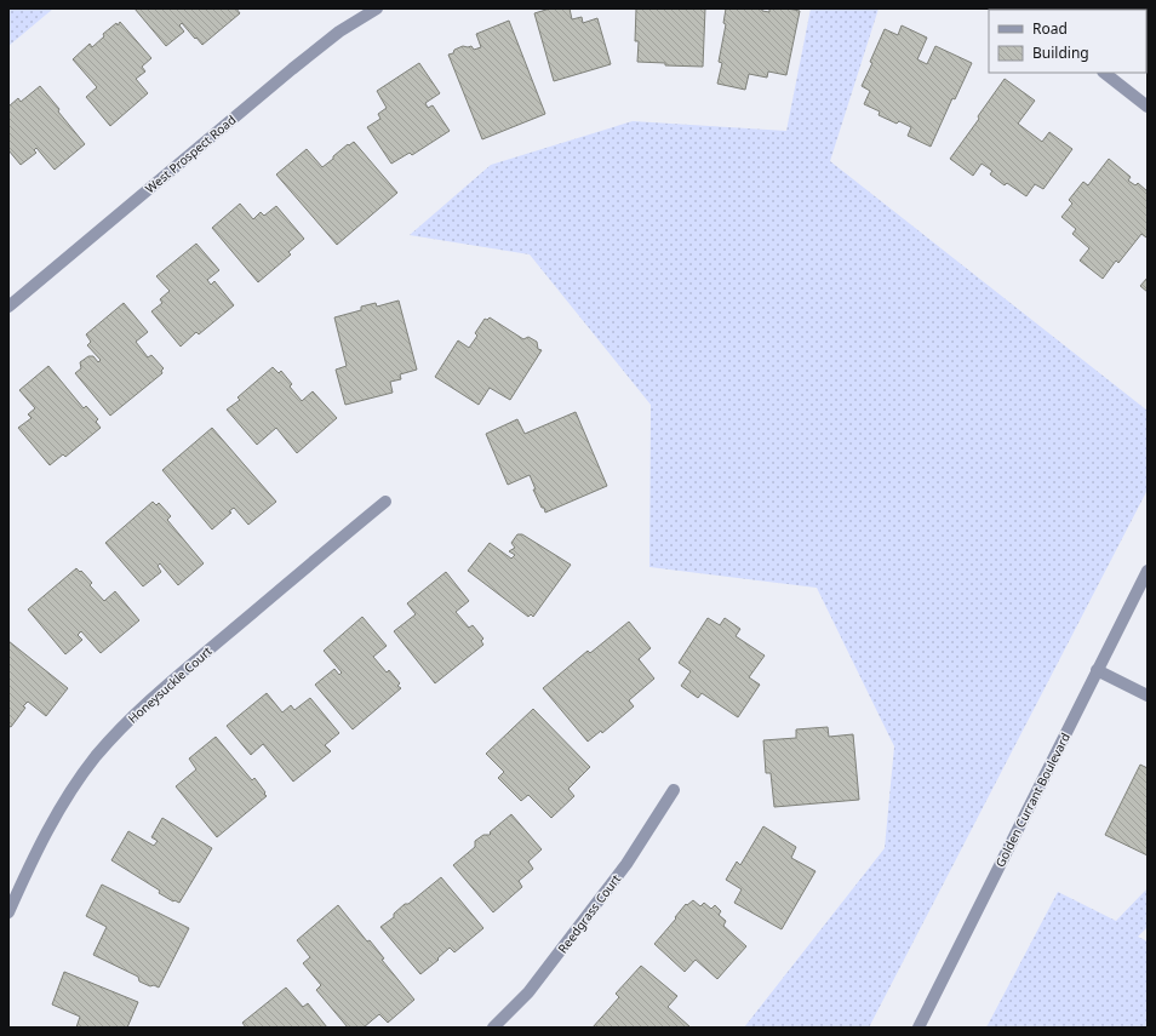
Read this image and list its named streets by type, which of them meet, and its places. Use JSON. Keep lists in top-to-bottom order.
{
  "streets": {
    "street": [
      "West Prospect Road",
      "Honeysuckle Court",
      "Golden Currant Boulevard",
      "Reedgrass Court"
    ]
  },
  "legend": ["Road", "Building"]
}
